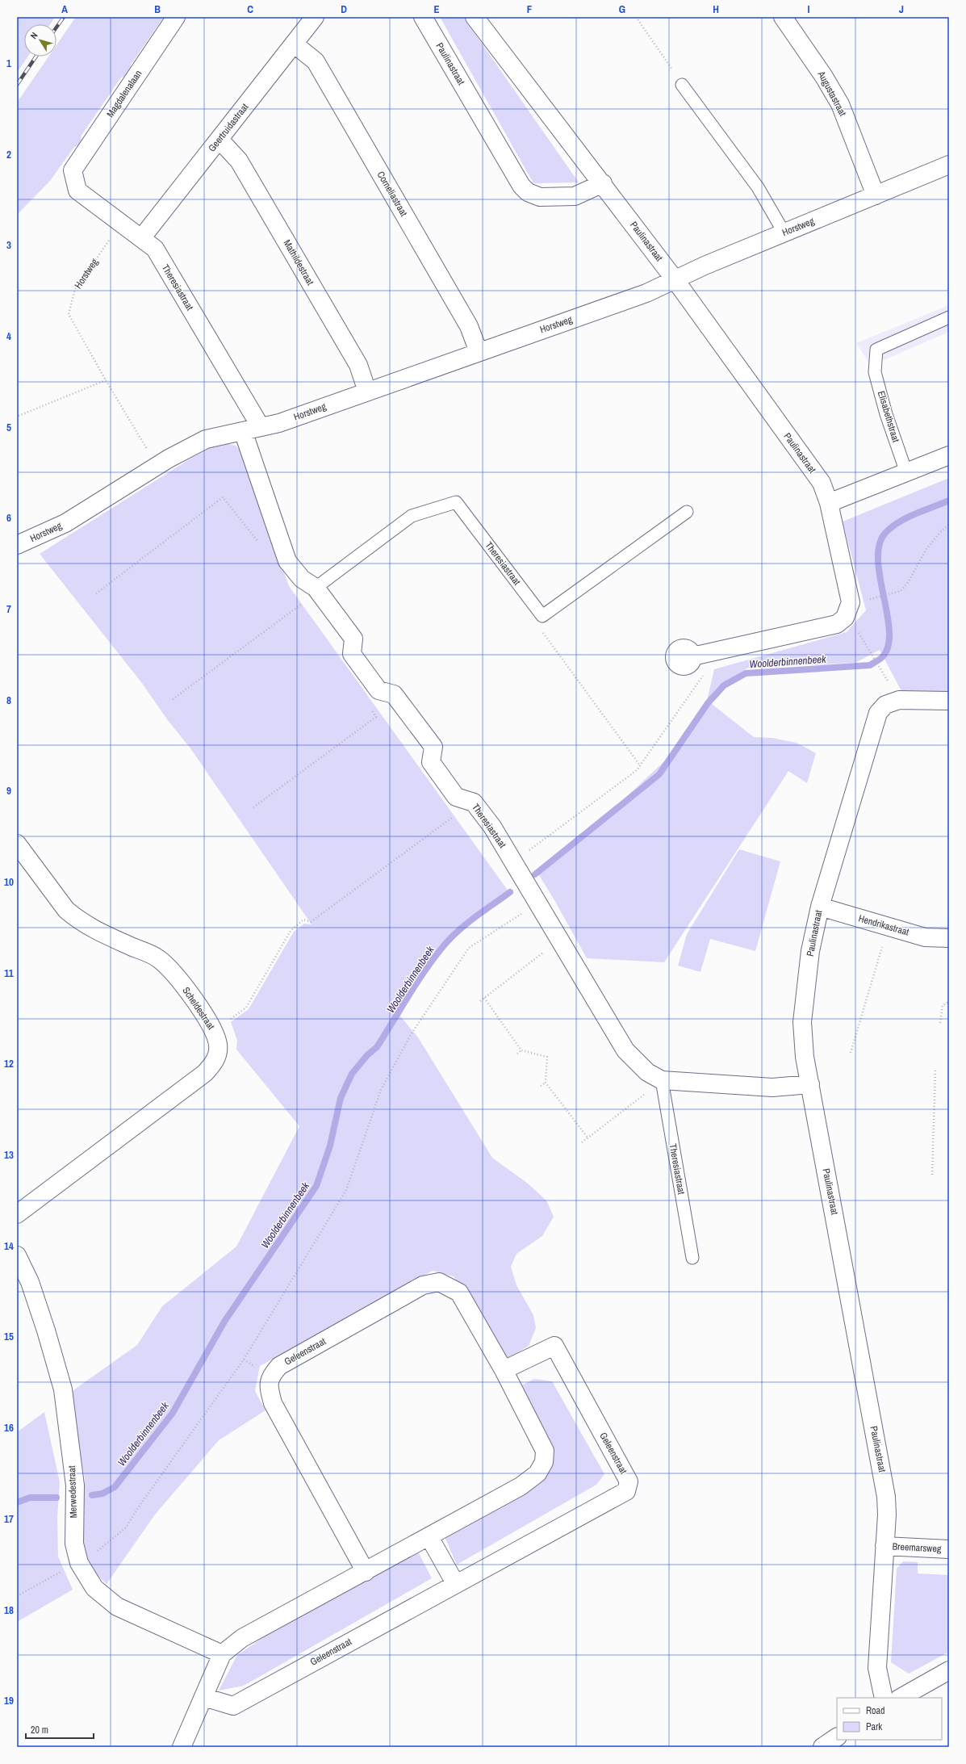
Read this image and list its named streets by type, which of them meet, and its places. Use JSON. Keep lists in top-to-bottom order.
{
  "streets": {
    "street": [
      "Paulinastraat",
      "Magdalenalaan",
      "Augustastraat",
      "Geertruidastraat",
      "Corneliastraat",
      "Horstweg",
      "Mathildestraat",
      "Theresiastraat",
      "Hendrikastraat",
      "Scheldestraat",
      "Geleenstraat",
      "Merwedestraat",
      "Breemarsweg"
    ],
    "lane": ["Elisabethstraat"]
  },
  "crossings": [
    ["Paulinastraat", "Horstweg"],
    ["Paulinastraat", "Theresiastraat"],
    ["Paulinastraat", "Hendrikastraat"],
    ["Paulinastraat", "Breemarsweg"],
    ["Magdalenalaan", "Theresiastraat"],
    ["Augustastraat", "Horstweg"],
    ["Geertruidastraat", "Corneliastraat"],
    ["Geertruidastraat", "Mathildestraat"],
    ["Geertruidastraat", "Theresiastraat"],
    ["Corneliastraat", "Horstweg"],
    ["Horstweg", "Mathildestraat"],
    ["Horstweg", "Theresiastraat"],
    ["Geleenstraat", "Merwedestraat"]
  ],
  "water": ["Woolderbinnenbeek"],
  "legend": ["Road", "Park"],
  "scale_bar": "20 m",
  "north": "top left",
  "grid": {
    "columns": [
      "A",
      "B",
      "C",
      "D",
      "E",
      "F",
      "G",
      "H",
      "I",
      "J"
    ],
    "rows": [
      "1",
      "2",
      "3",
      "4",
      "5",
      "6",
      "7",
      "8",
      "9",
      "10",
      "11",
      "12",
      "13",
      "14",
      "15",
      "16",
      "17",
      "18",
      "19"
    ]
  }
}
